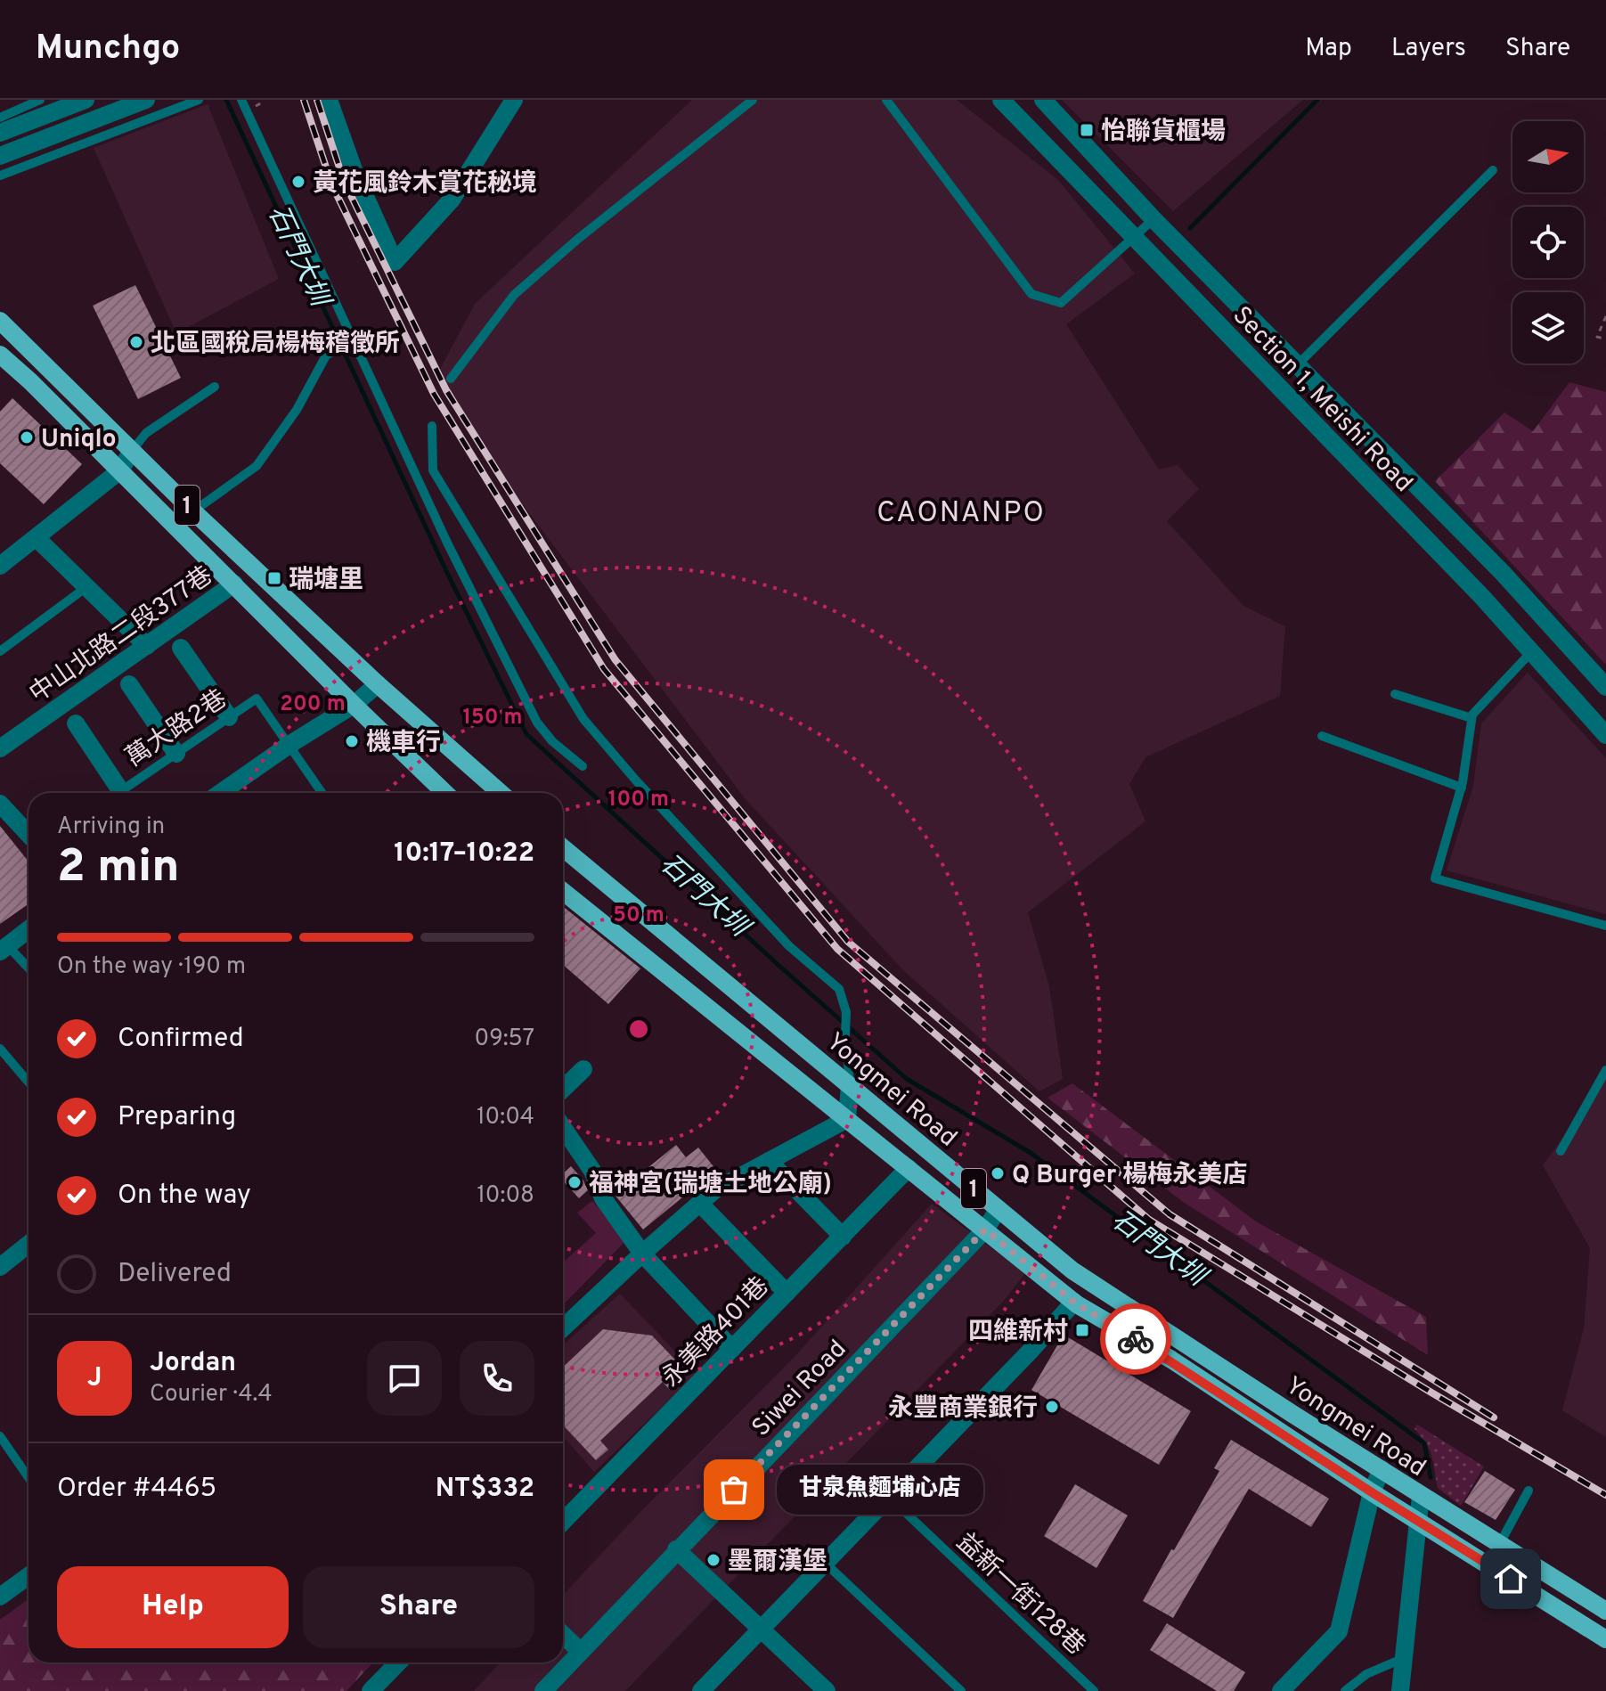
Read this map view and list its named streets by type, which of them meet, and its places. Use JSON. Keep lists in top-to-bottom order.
{
  "streets": {
    "main road": ["1", "Yongmei Road"],
    "street": [
      "Section 1, Meishi Road",
      "中山北路二段377巷",
      "永美路401巷",
      "Siwei Road"
    ],
    "lane": ["萬大路2巷", "益新一街128巷"]
  },
  "crossings": [
    ["1", "中山北路二段377巷"],
    ["Yongmei Road", "永美路401巷"],
    ["Yongmei Road", "Siwei Road"]
  ],
  "districts": ["CAONANPO"],
  "water": ["石門大圳"],
  "places": {
    "transit": ["怡聯貨櫃場", "瑞塘里", "四維新村"],
    "other": [
      "黃花風鈴木賞花秘境",
      "北區國稅局楊梅稽徵所",
      "Uniqlo",
      "機車行",
      "Q Burger 楊梅永美店",
      "福神宮(瑞塘土地公廟)",
      "永豐商業銀行",
      "甘泉魚麵埔心店",
      "墨爾漢堡"
    ]
  },
  "north": "right",
  "page": {
    "header": "Munchgo",
    "nav": ["Map", "Layers", "Share"],
    "heading": ["2 min", "Arriving in", "10:17–10:22"],
    "panel": [
      "Jordan",
      "Courier · 4.4",
      "Order #4465",
      "NT$332"
    ],
    "bar": "On the way · 190 m",
    "list": [
      ["Confirmed", "09:57"],
      ["Preparing", "10:04"],
      ["On the way", "10:08"],
      "Delivered"
    ],
    "round": "J",
    "bubble": "甘泉魚麵埔心店",
    "buttons": ["Help", "Share"]
  },
  "rings": [
    "200 m",
    "150 m",
    "100 m",
    "50 m"
  ]
}
